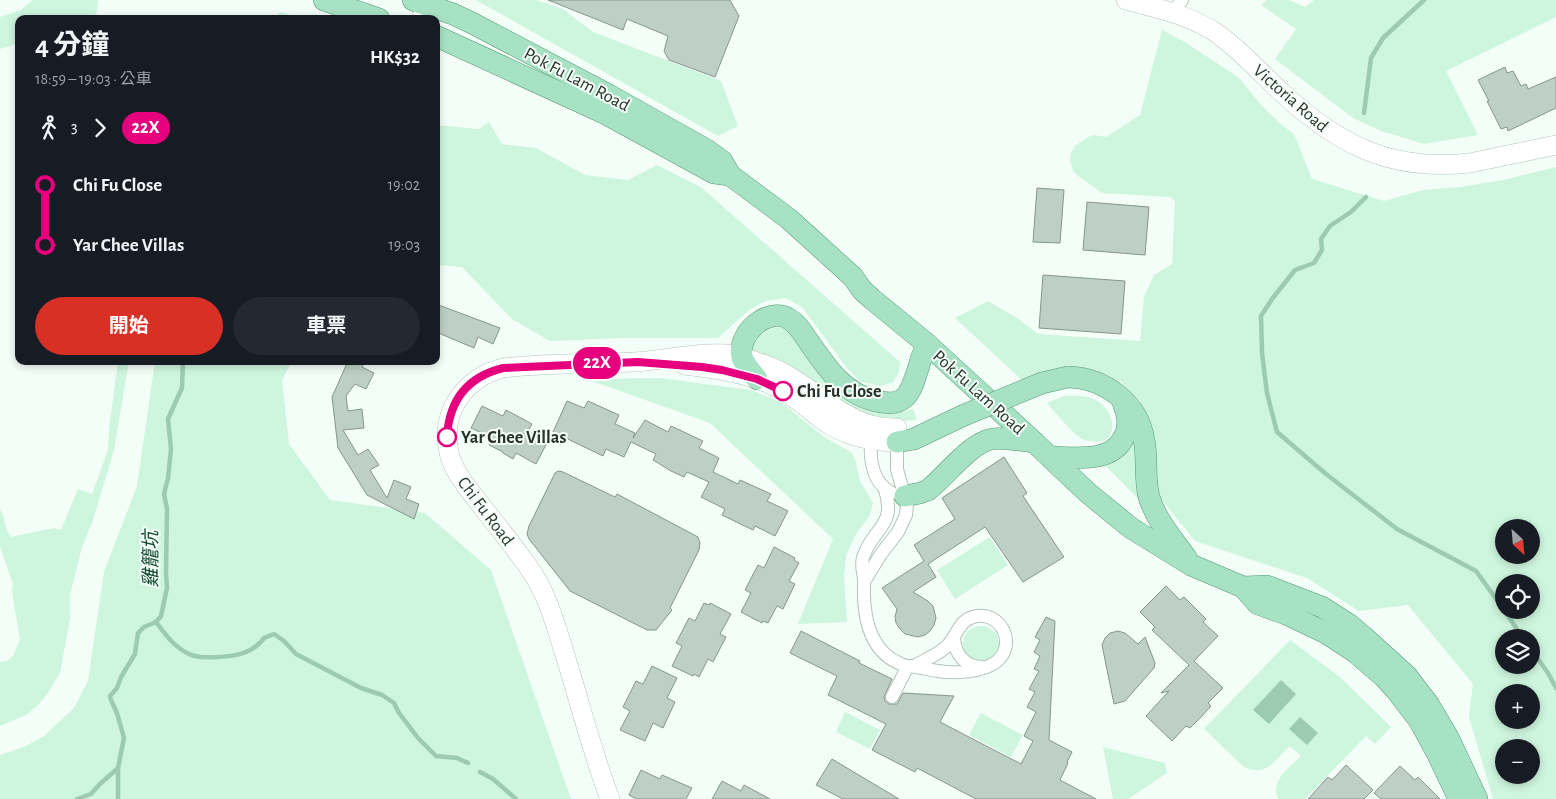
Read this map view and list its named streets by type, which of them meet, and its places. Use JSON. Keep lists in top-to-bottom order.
{
  "streets": {
    "main road": ["Pok Fu Lam Road"],
    "street": ["Victoria Road", "Chi Fu Road"]
  },
  "water": ["雞籠坑"],
  "places": ["Chi Fu Close", "Yar Chee Villas"],
  "lines": ["bus line 22X"],
  "north": "bottom right",
  "page": {
    "on_map": "22X",
    "heading": ["4 分鐘", "18:59 – 19:03 · 公車", "HK$32"],
    "legs": ["3", "22X"],
    "list": [
      {
        "name": "Chi Fu Close",
        "value": "19:02"
      },
      {
        "name": "Yar Chee Villas",
        "value": "19:03"
      }
    ],
    "buttons": ["開始", "車票"],
    "map_buttons": ["+", "−"]
  }
}
